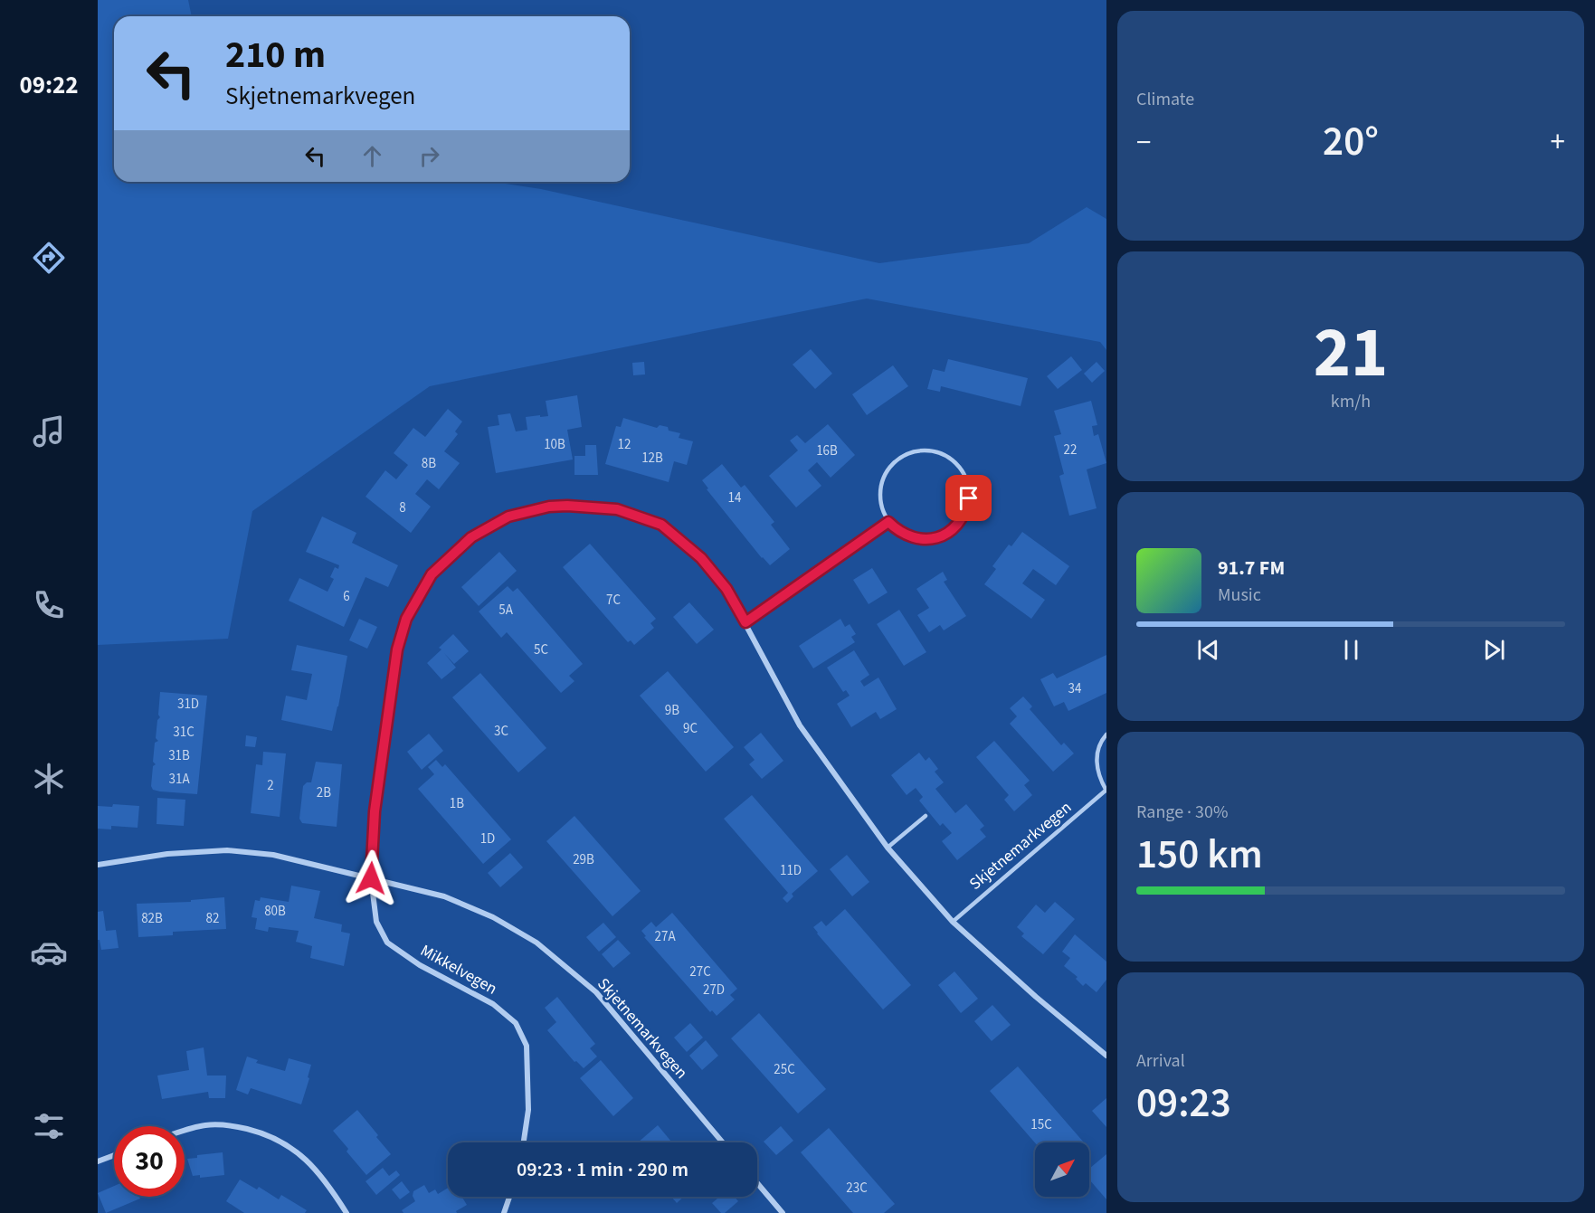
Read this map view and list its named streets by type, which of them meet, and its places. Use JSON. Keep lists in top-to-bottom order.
{
  "streets": {
    "street": ["Skjetnemarkvegen", "Mikkelvegen"]
  },
  "crossings": [
    ["Skjetnemarkvegen", "Mikkelvegen"]
  ],
  "house_numbers": [
    "10B",
    "12",
    "22",
    "16B",
    "12B",
    "8B",
    "14",
    "8",
    "6",
    "7C",
    "5A",
    "5C",
    "34",
    "31D",
    "9B",
    "9C",
    "3C",
    "31C",
    "31B",
    "31A",
    "2",
    "2B",
    "1B",
    "1D",
    "29B",
    "11D",
    "80B",
    "82B",
    "82",
    "27A",
    "27C",
    "27D",
    "25C",
    "15C",
    "23C"
  ],
  "north": "top right",
  "page": {
    "tabs": "09:22",
    "tile": [
      "Climate",
      ["21", "km/h"],
      ["Range · 30%", "150 km"],
      ["Arrival", "09:23"]
    ],
    "turn": ["210 m", "Skjetnemarkvegen"],
    "heat": ["−", "20°", "+"],
    "song": ["91.7 FM", "Music"],
    "limit": "30",
    "trip": "09:23 · 1 min · 290 m"
  }
}
